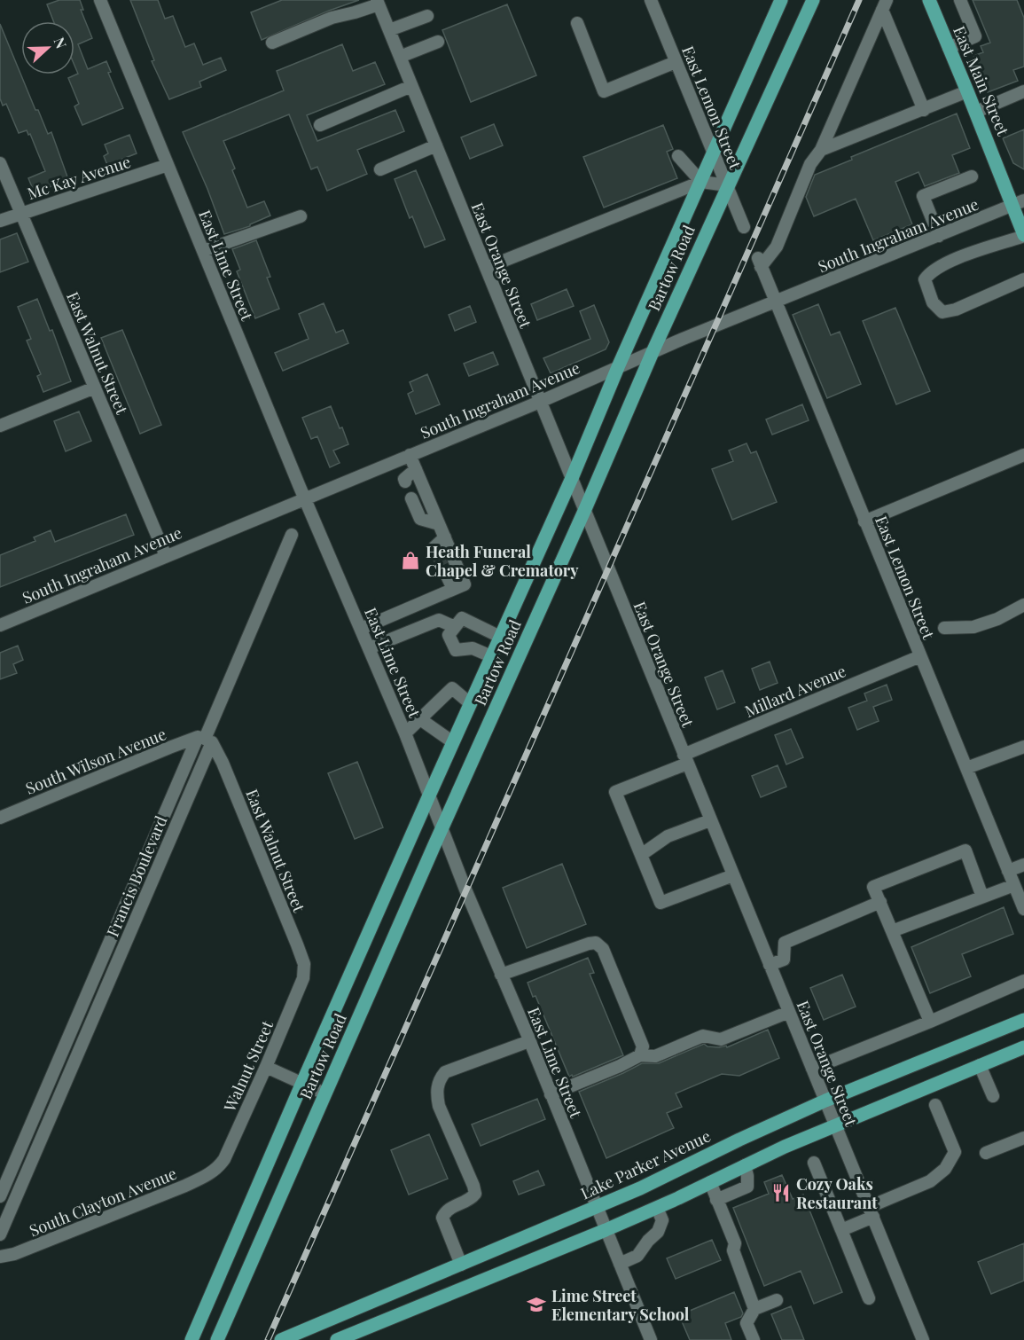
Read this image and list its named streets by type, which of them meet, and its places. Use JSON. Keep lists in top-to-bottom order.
{
  "streets": {
    "main road": ["East Main Street", "Bartow Road", "Lake Parker Avenue"],
    "street": [
      "East Lemon Street",
      "Mc Kay Avenue",
      "South Ingraham Avenue",
      "East Lime Street",
      "East Orange Street",
      "East Walnut Street",
      "Millard Avenue",
      "South Wilson Avenue",
      "Francis Boulevard",
      "Walnut Street",
      "South Clayton Avenue"
    ]
  },
  "crossings": [
    ["East Main Street", "South Ingraham Avenue"],
    ["East Lemon Street", "South Ingraham Avenue"],
    ["East Lemon Street", "Bartow Road"],
    ["East Lemon Street", "Millard Avenue"],
    ["Mc Kay Avenue", "East Lime Street"],
    ["Mc Kay Avenue", "East Walnut Street"],
    ["South Ingraham Avenue", "East Lime Street"],
    ["South Ingraham Avenue", "East Orange Street"],
    ["South Ingraham Avenue", "Bartow Road"],
    ["South Ingraham Avenue", "East Walnut Street"],
    ["East Lime Street", "Bartow Road"],
    ["East Lime Street", "Lake Parker Avenue"],
    ["East Orange Street", "Bartow Road"],
    ["East Orange Street", "Millard Avenue"],
    ["East Orange Street", "Lake Parker Avenue"],
    ["East Walnut Street", "South Wilson Avenue"],
    ["East Walnut Street", "Francis Boulevard"],
    ["East Walnut Street", "Walnut Street"],
    ["South Wilson Avenue", "Francis Boulevard"],
    ["Walnut Street", "South Clayton Avenue"]
  ],
  "places": {
    "shop": ["Heath Funeral Chapel & Crematory"],
    "restaurant": ["Cozy Oaks Restaurant"],
    "school or university": ["Lime Street Elementary School"]
  },
  "north": "right"
}
